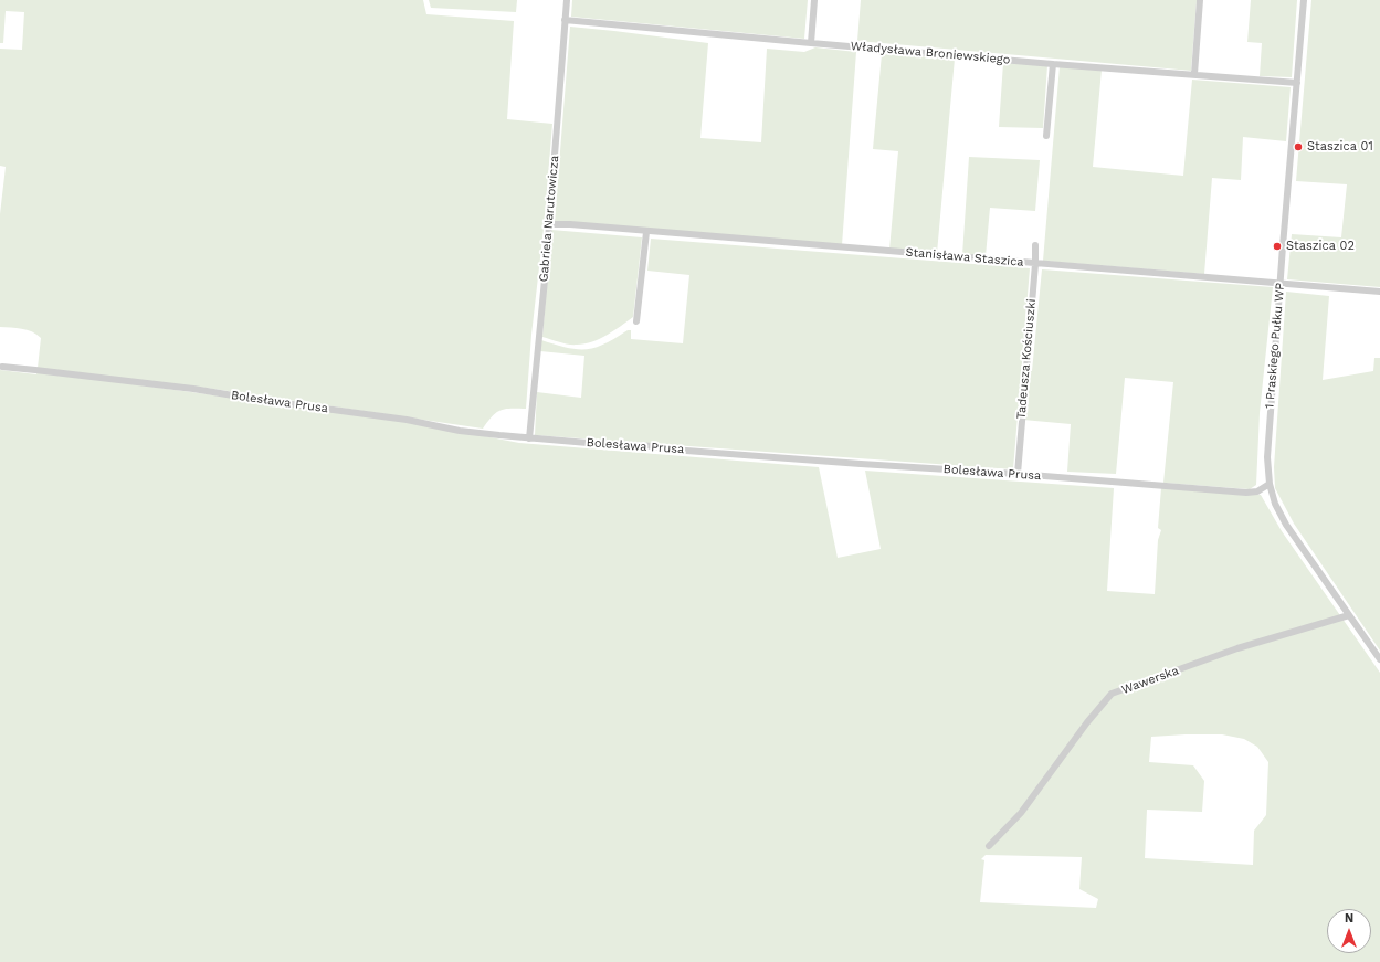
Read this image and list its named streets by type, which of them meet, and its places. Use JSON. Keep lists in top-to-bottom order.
{
  "streets": {
    "street": [
      "Władysława Broniewskiego",
      "Gabriela Narutowicza",
      "Stanisława Staszica",
      "1 Praskiego Pułku WP",
      "Tadeusza Kościuszki",
      "Bolesława Prusa",
      "Wawerska"
    ]
  },
  "crossings": [
    ["Władysława Broniewskiego", "Gabriela Narutowicza"],
    ["Władysława Broniewskiego", "1 Praskiego Pułku WP"],
    ["Gabriela Narutowicza", "Stanisława Staszica"],
    ["Gabriela Narutowicza", "Bolesława Prusa"],
    ["Stanisława Staszica", "1 Praskiego Pułku WP"],
    ["Stanisława Staszica", "Tadeusza Kościuszki"],
    ["1 Praskiego Pułku WP", "Bolesława Prusa"],
    ["1 Praskiego Pułku WP", "Wawerska"],
    ["Tadeusza Kościuszki", "Bolesława Prusa"]
  ],
  "places": ["Staszica 01", "Staszica 02"],
  "north": "top"
}
